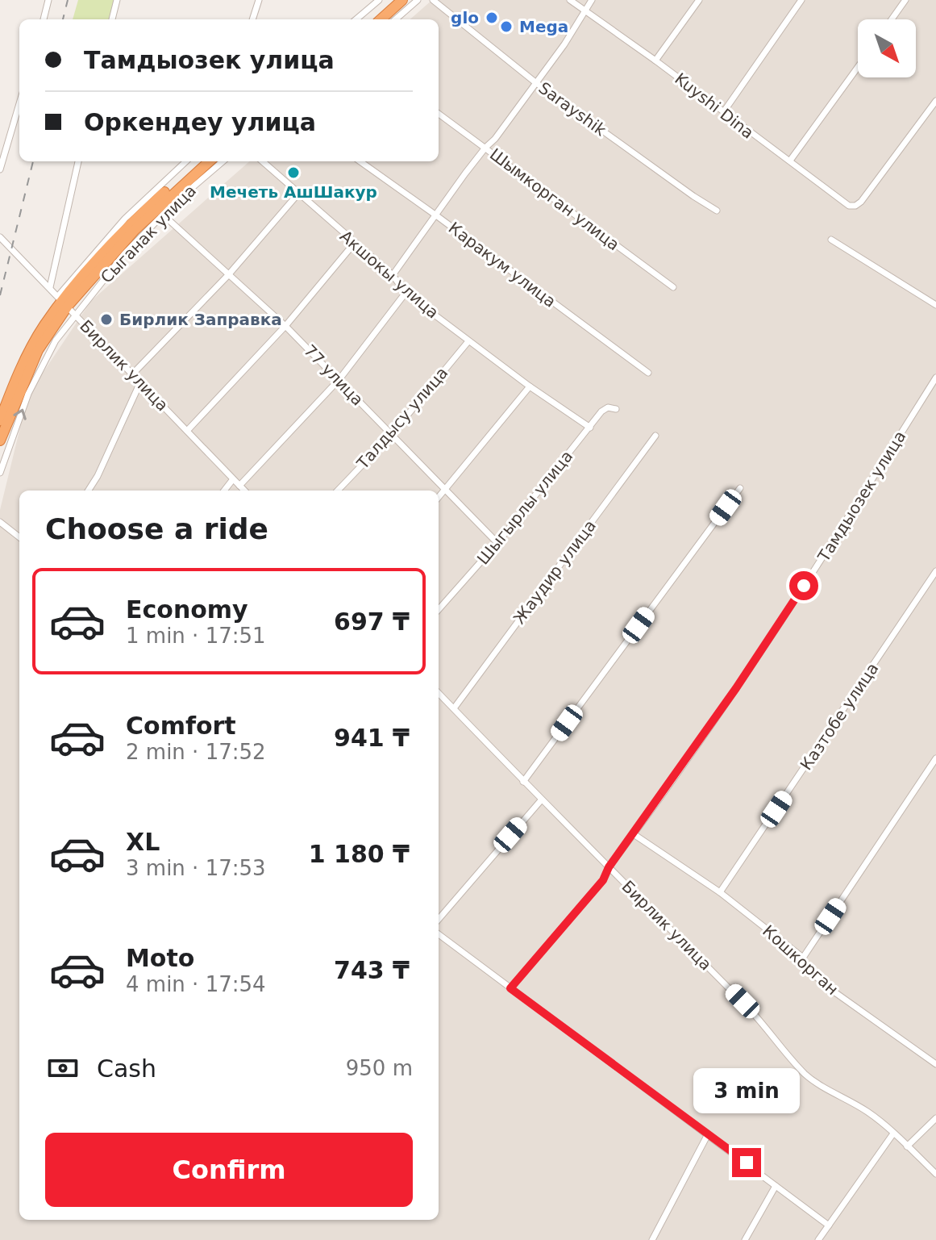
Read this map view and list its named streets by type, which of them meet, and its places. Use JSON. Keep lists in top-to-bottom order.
{
  "streets": {
    "street": [
      "Kuyshi Dina",
      "Sarayshik",
      "Шымкорган улица",
      "Сыганак улица",
      "Каракум улица",
      "Акшокы улица",
      "Бирлик улица",
      "77 улица",
      "Талдысу улица",
      "Тамдыозек улица",
      "Шыгырлы улица",
      "Жаудир улица",
      "Казтобе улица",
      "Кошкорган"
    ]
  },
  "crossings": [
    ["Сыганак улица", "Бирлик улица"],
    ["Сыганак улица", "77 улица"],
    ["Акшокы улица", "Талдысу улица"],
    ["Акшокы улица", "Шыгырлы улица"],
    ["Бирлик улица", "Тамдыозек улица"],
    ["Бирлик улица", "Жаудир улица"],
    ["77 улица", "Талдысу улица"],
    ["77 улица", "Шыгырлы улица"],
    ["Тамдыозек улица", "Кошкорган"],
    ["Казтобе улица", "Кошкорган"]
  ],
  "one_way": ["Сыганак улица"],
  "places": [
    "glo",
    "Mega",
    "Мечеть АшШакур",
    "Бирлик Заправка"
  ],
  "north": "bottom right",
  "page": {
    "banner": ["Тамдыозек улица", "Оркендеу улица"],
    "heading": "Choose a ride",
    "list": [
      {
        "name": "Economy",
        "note": "1 min · 17:51",
        "value": "697 ₸"
      },
      {
        "name": "Comfort",
        "note": "2 min · 17:52",
        "value": "941 ₸"
      },
      {
        "name": "XL",
        "note": "3 min · 17:53",
        "value": "1 180 ₸"
      },
      {
        "name": "Moto",
        "note": "4 min · 17:54",
        "value": "743 ₸"
      }
    ],
    "pay": ["Cash", "950 m"],
    "bubble": "3 min",
    "buttons": "Confirm"
  }
}
